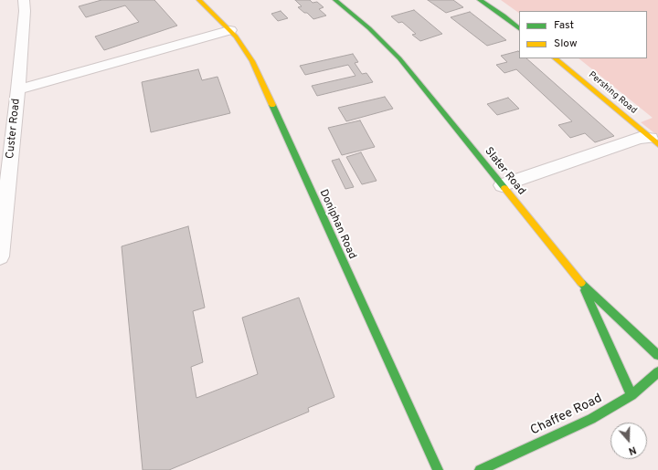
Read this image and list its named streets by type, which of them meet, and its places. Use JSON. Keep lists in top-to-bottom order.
{
  "streets": {
    "street": [
      "Pershing Road",
      "Custer Road",
      "Slater Road",
      "Doniphan Road",
      "Chaffee Road"
    ]
  },
  "legend": ["Fast", "Slow"],
  "north": "bottom"
}
